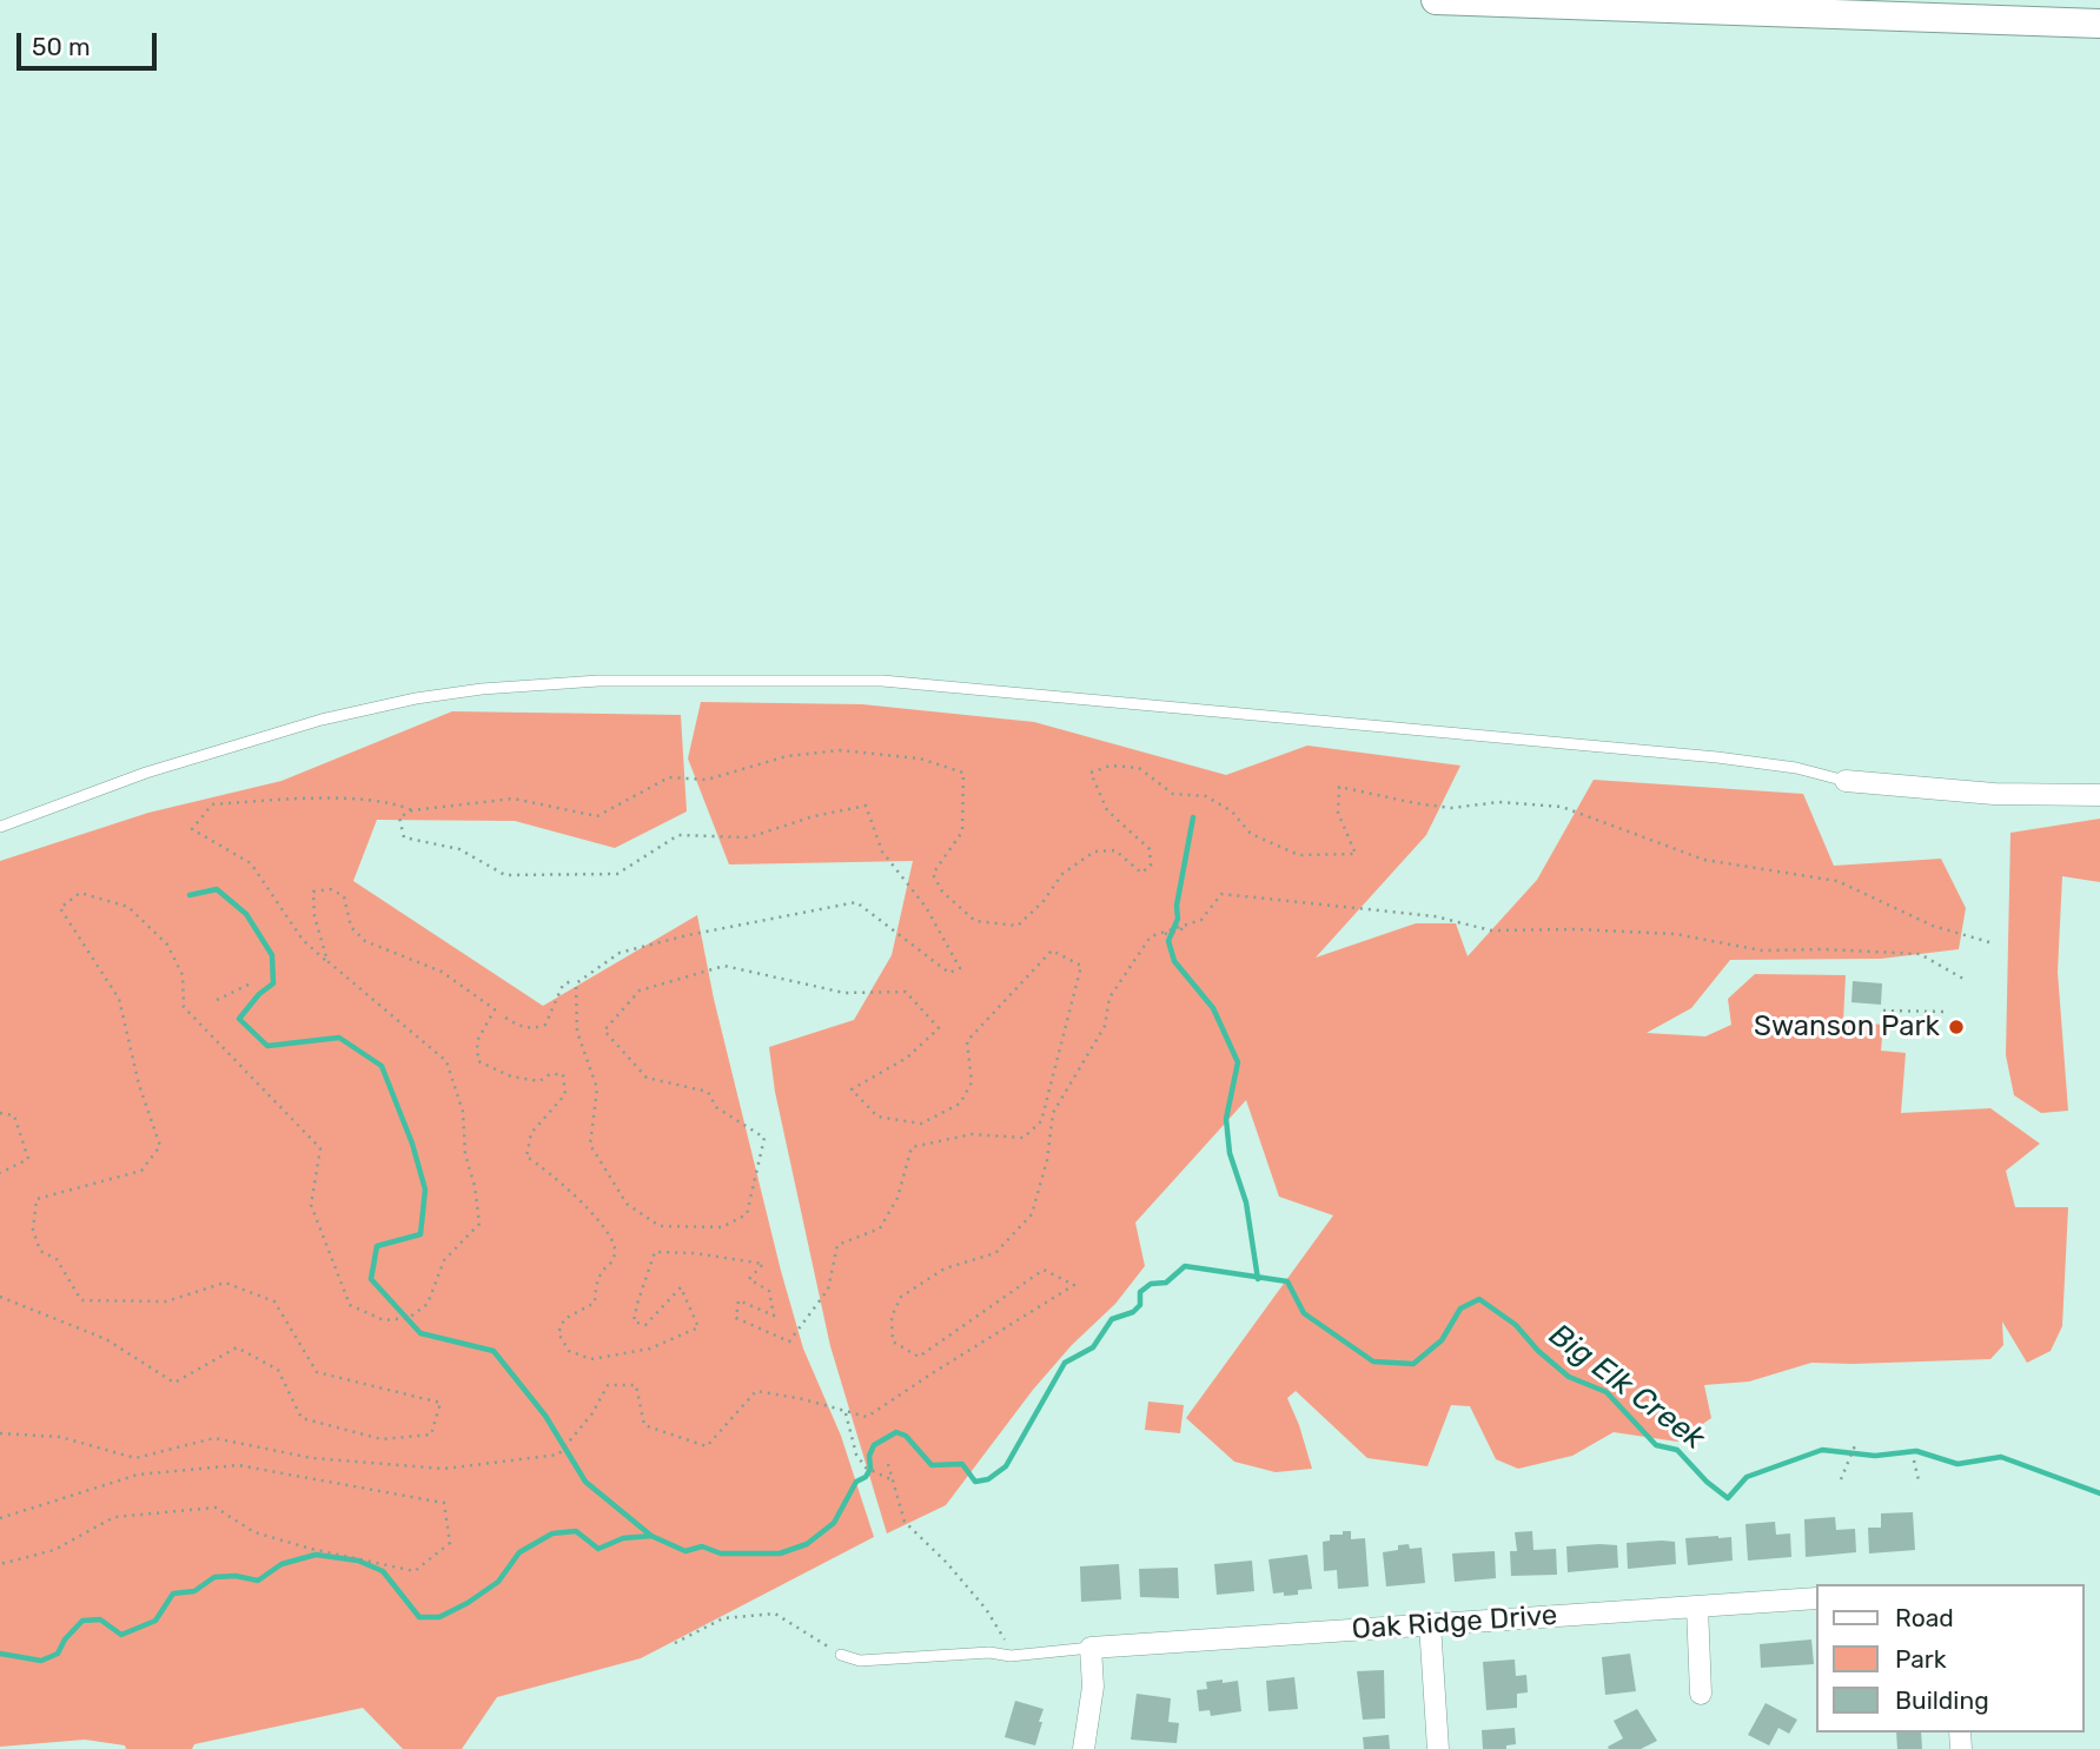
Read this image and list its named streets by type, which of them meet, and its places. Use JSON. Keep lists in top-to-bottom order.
{
  "streets": {
    "street": ["Oak Ridge Drive"]
  },
  "water": ["Big Elk Creek"],
  "places": ["Swanson Park"],
  "legend": ["Road", "Park", "Building"],
  "scale_bar": "50 m"
}
